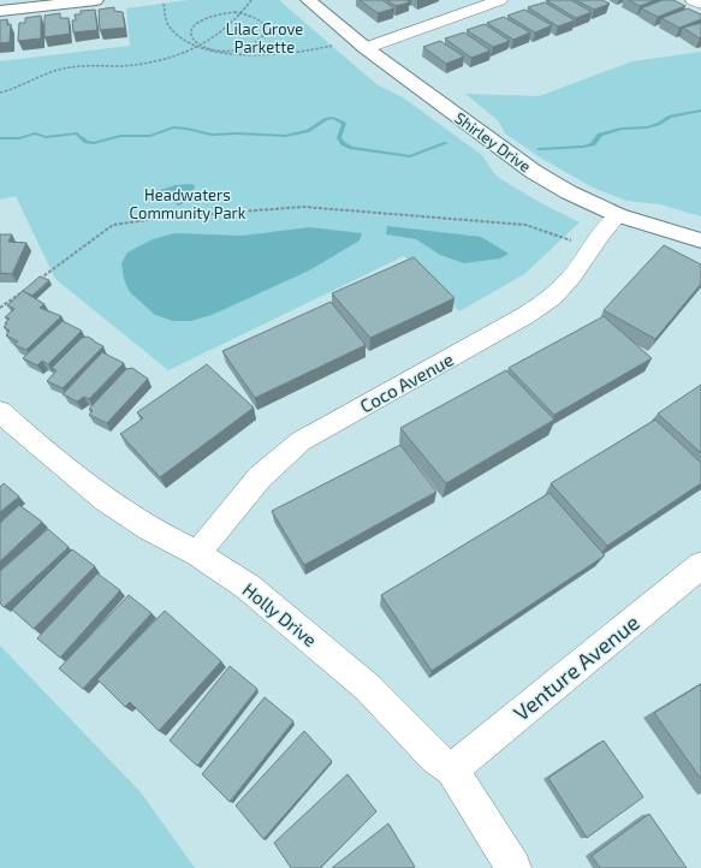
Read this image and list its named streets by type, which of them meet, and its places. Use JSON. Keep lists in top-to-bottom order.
{
  "streets": {
    "street": [
      "Shirley Drive",
      "Coco Avenue",
      "Holly Drive",
      "Venture Avenue"
    ]
  },
  "crossings": [
    ["Shirley Drive", "Coco Avenue"],
    ["Coco Avenue", "Holly Drive"],
    ["Holly Drive", "Venture Avenue"]
  ],
  "parks": ["Lilac Grove Parkette", "Headwaters Community Park"]
}
